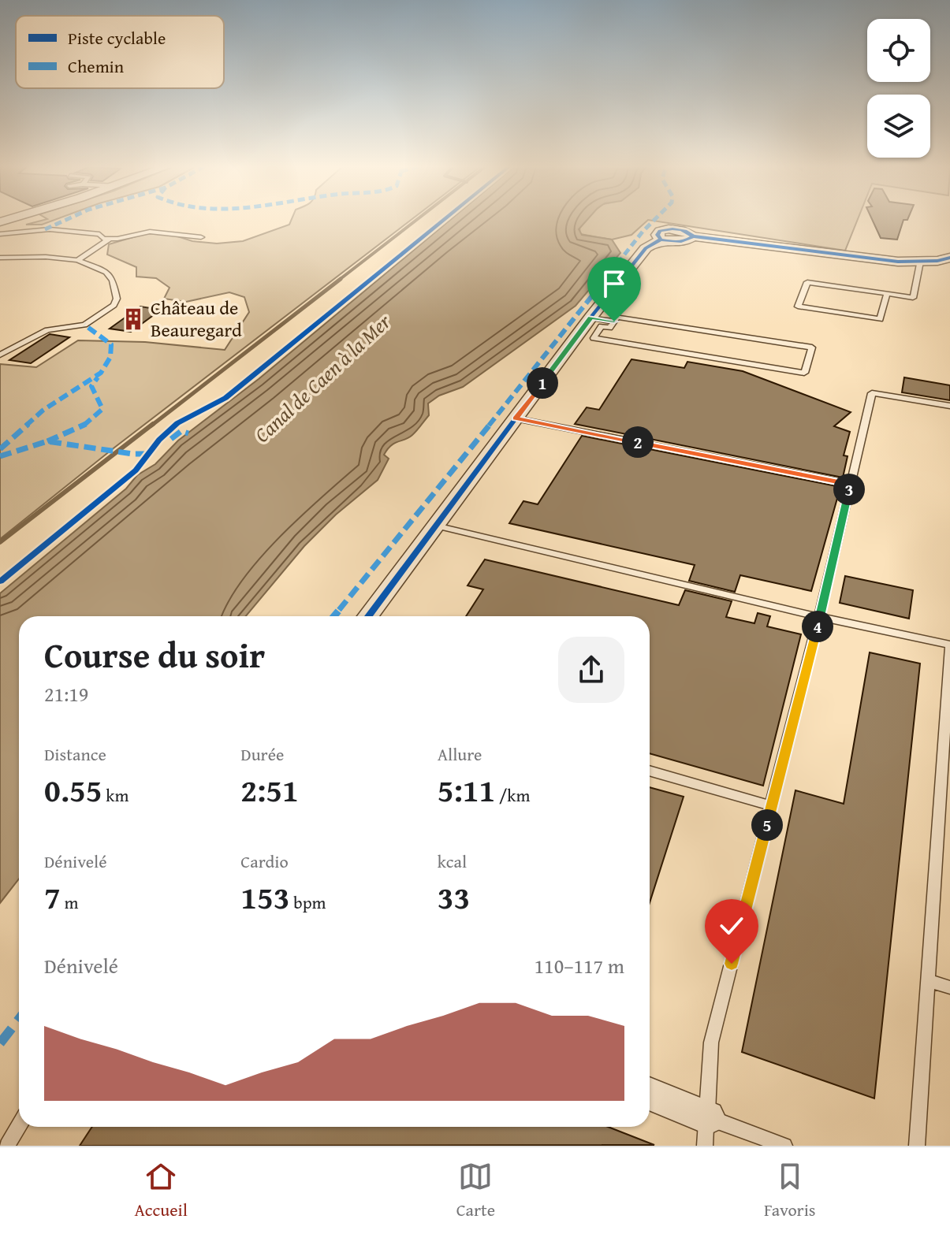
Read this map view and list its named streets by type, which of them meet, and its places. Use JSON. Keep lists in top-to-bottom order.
{
  "water": ["Canal de Caen à la Mer"],
  "places": {
    "building": ["Château de Beauregard"]
  },
  "legend": ["Piste cyclable", "Chemin"],
  "page": {
    "pins": [
      "1",
      "2",
      "3",
      "4",
      "5"
    ],
    "heading": ["Course du soir", "21:19"],
    "stats": [
      ["Distance", "0.55 km"],
      ["Durée", "2:51"],
      ["Allure", "5:11 /km"],
      ["Dénivelé", "7 m"],
      ["Cardio", "153 bpm"],
      ["kcal", "33"]
    ],
    "chart": ["Dénivelé", "110–117 m"],
    "tabs": ["Accueil", "Carte", "Favoris"]
  }
}
